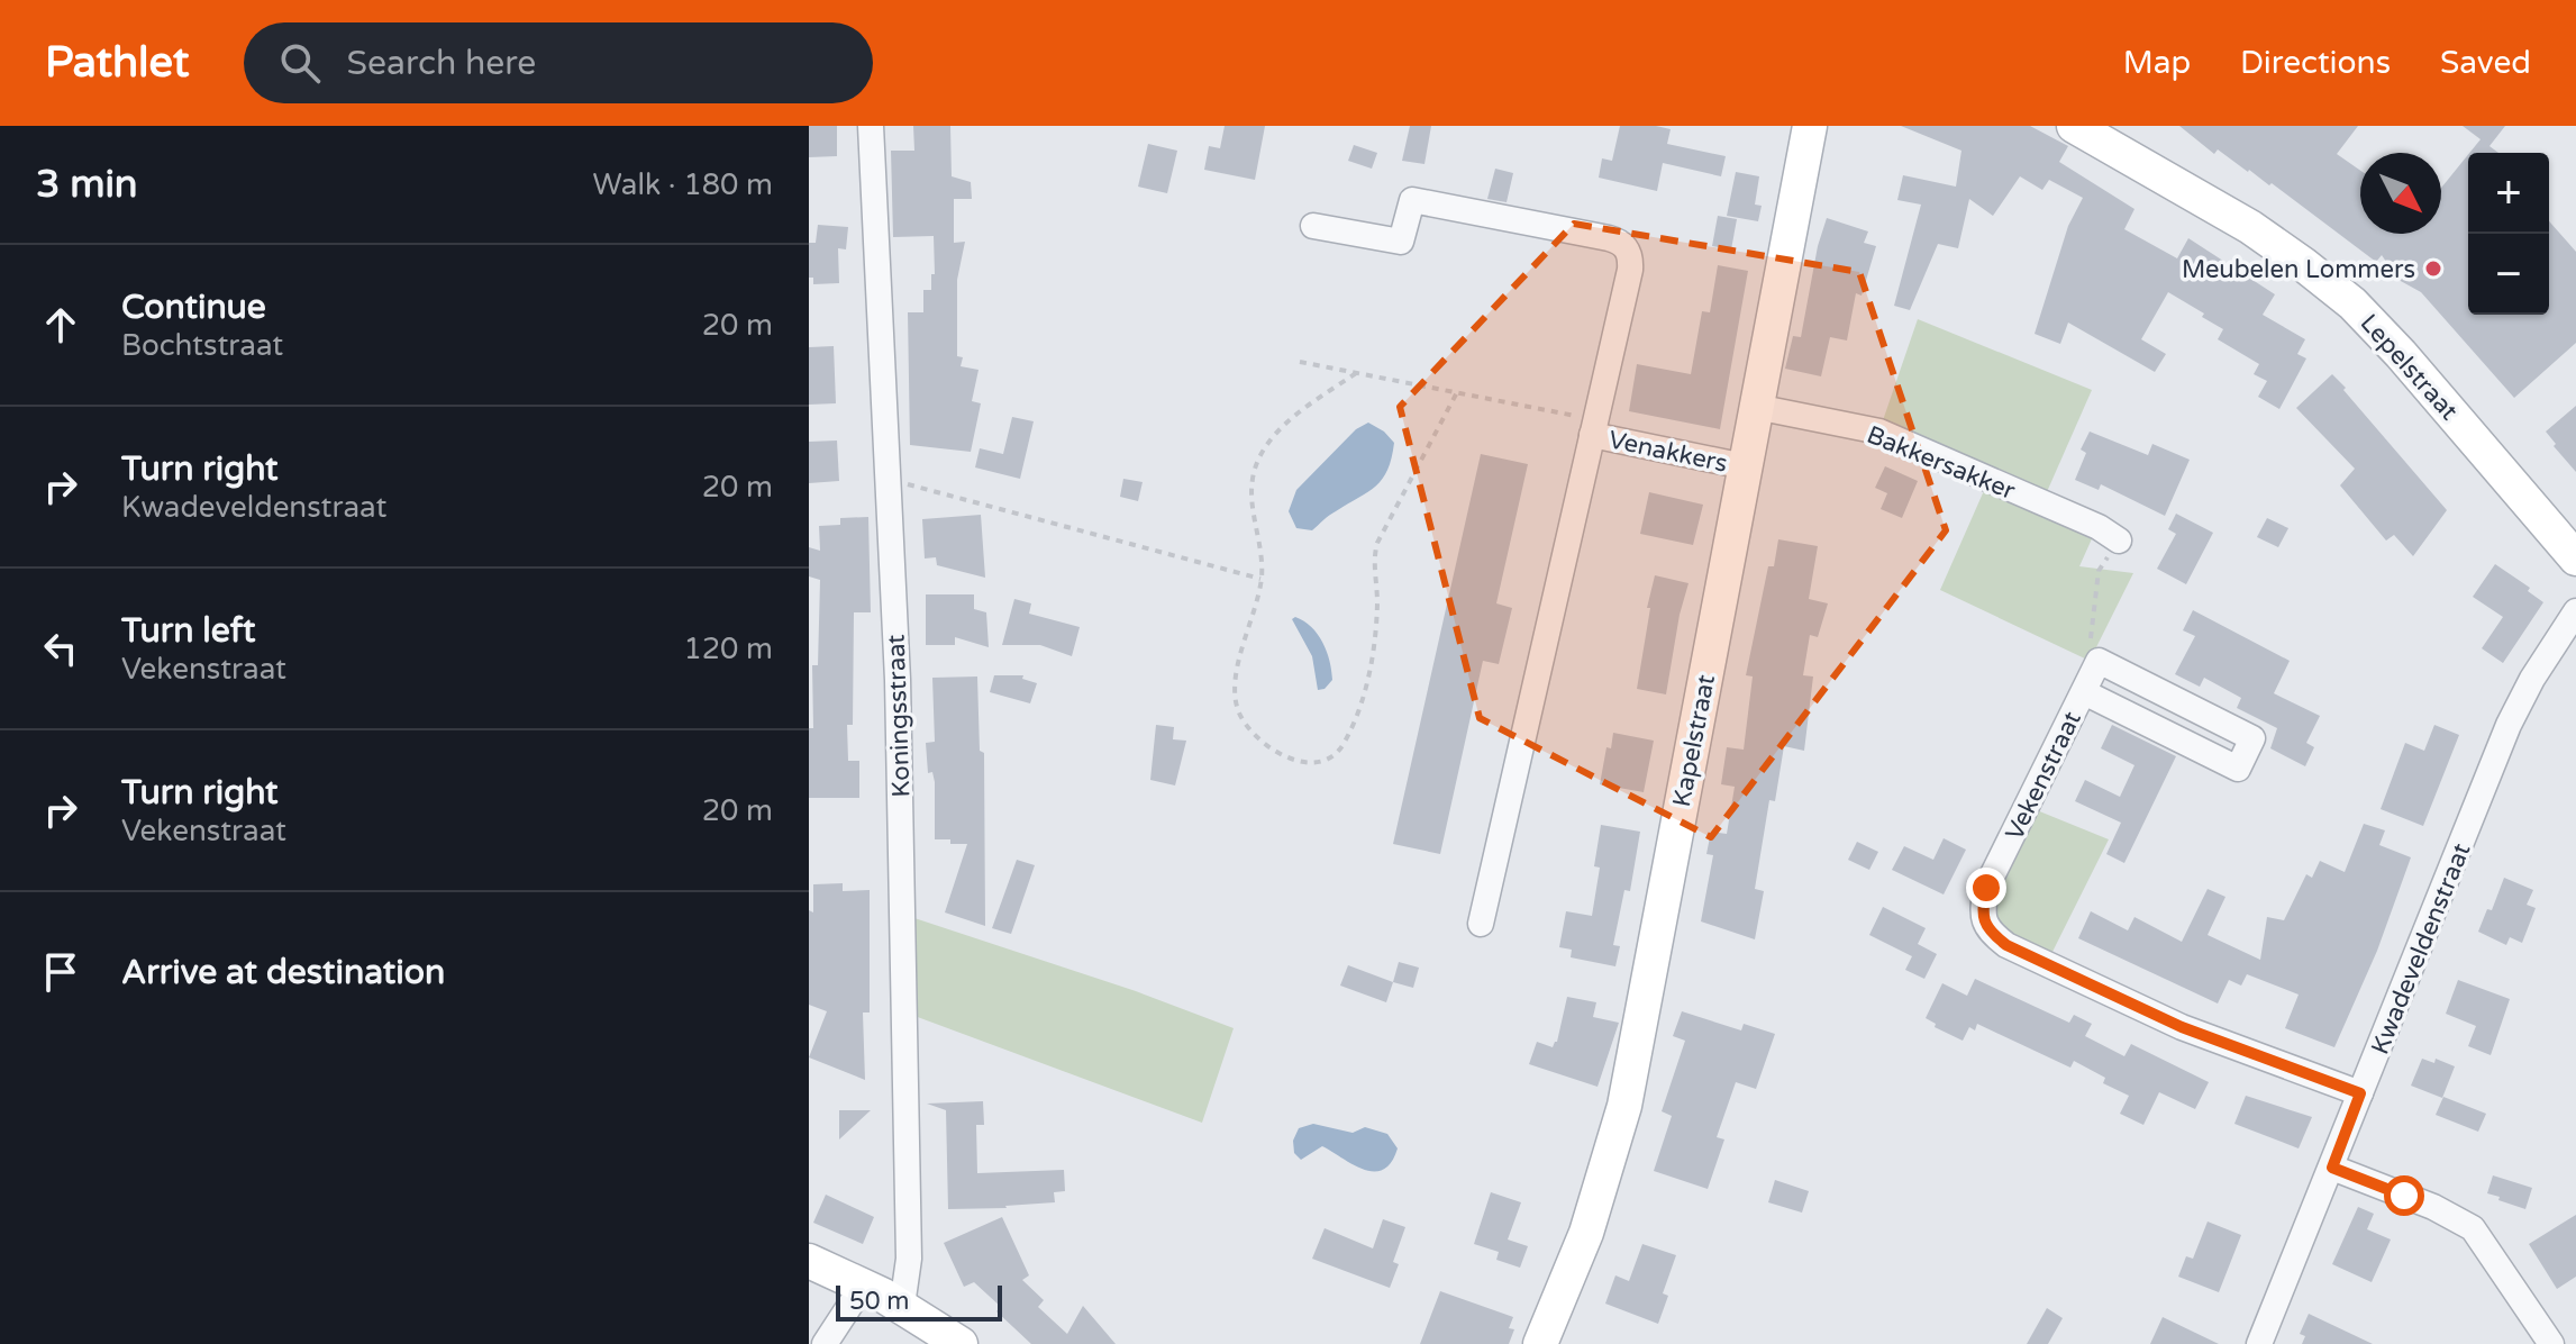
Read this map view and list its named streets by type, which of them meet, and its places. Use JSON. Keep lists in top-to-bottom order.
{
  "streets": {
    "main road": ["Lepelstraat", "Kapelstraat"],
    "street": [
      "Venakkers",
      "Bakkersakker",
      "Koningsstraat",
      "Vekenstraat",
      "Kwadeveldenstraat"
    ]
  },
  "crossings": [
    ["Venakkers", "Kapelstraat"],
    ["Bakkersakker", "Kapelstraat"],
    ["Vekenstraat", "Kwadeveldenstraat"]
  ],
  "places": ["Meubelen Lommers"],
  "scale_bar": "50 m",
  "north": "bottom right",
  "page": {
    "header": "Pathlet",
    "search": "Search here",
    "nav": ["Map", "Directions", "Saved"],
    "heading": ["3 min", "Walk · 180 m"],
    "map_buttons": ["+", "−"],
    "list": [
      ["Continue", "Bochtstraat", "20 m"],
      ["Turn right", "Kwadeveldenstraat", "20 m"],
      ["Turn left", "Vekenstraat", "120 m"],
      ["Turn right", "Vekenstraat", "20 m"],
      "Arrive at destination"
    ],
    "scale": "50 m"
  }
}
